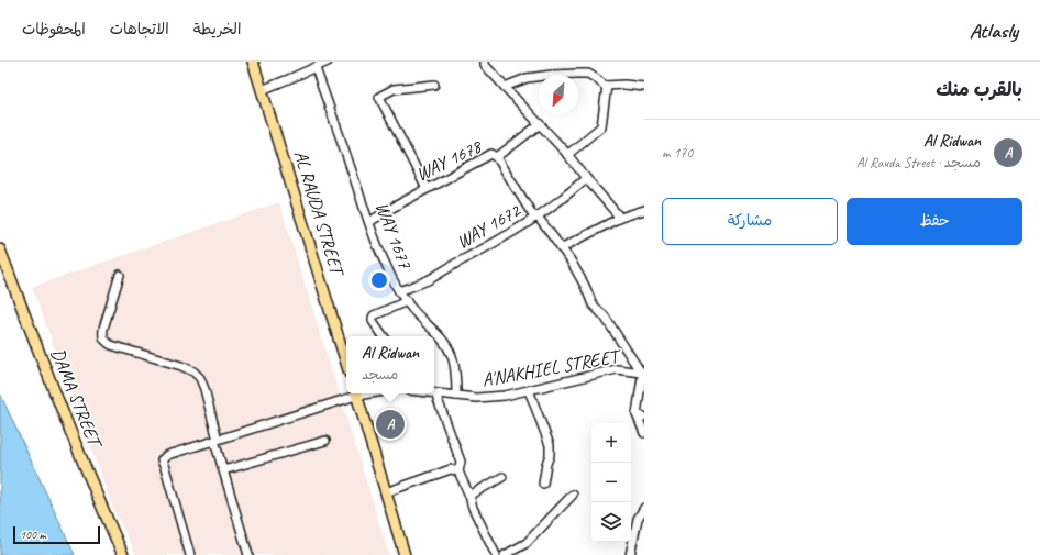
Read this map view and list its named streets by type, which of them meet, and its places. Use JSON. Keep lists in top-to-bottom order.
{
  "streets": {
    "main road": ["AL RAUDA STREET", "DAMA STREET"],
    "street": [
      "WAY 1678",
      "WAY 1672",
      "WAY 1677",
      "A'NAKHIEL STREET"
    ]
  },
  "crossings": [
    ["WAY 1678", "WAY 1677"],
    ["WAY 1672", "WAY 1677"],
    ["WAY 1677", "A'NAKHIEL STREET"]
  ],
  "scale_bar": "100 m",
  "north": "bottom left",
  "page": {
    "header": "Atlasly",
    "nav": ["الخريطة", "الاتجاهات", "المحفوظات"],
    "heading": "بالقرب منك",
    "list": [
      {
        "mark": "A",
        "name": "Al Ridwan",
        "note": "مسجد · Al Rauda Street",
        "value": "170 m"
      }
    ],
    "buttons": ["حفظ", "مشاركة"],
    "popup": ["Al Ridwan", "مسجد"],
    "pins": "A",
    "map_buttons": ["+", "−"],
    "scale": "100 m"
  }
}
